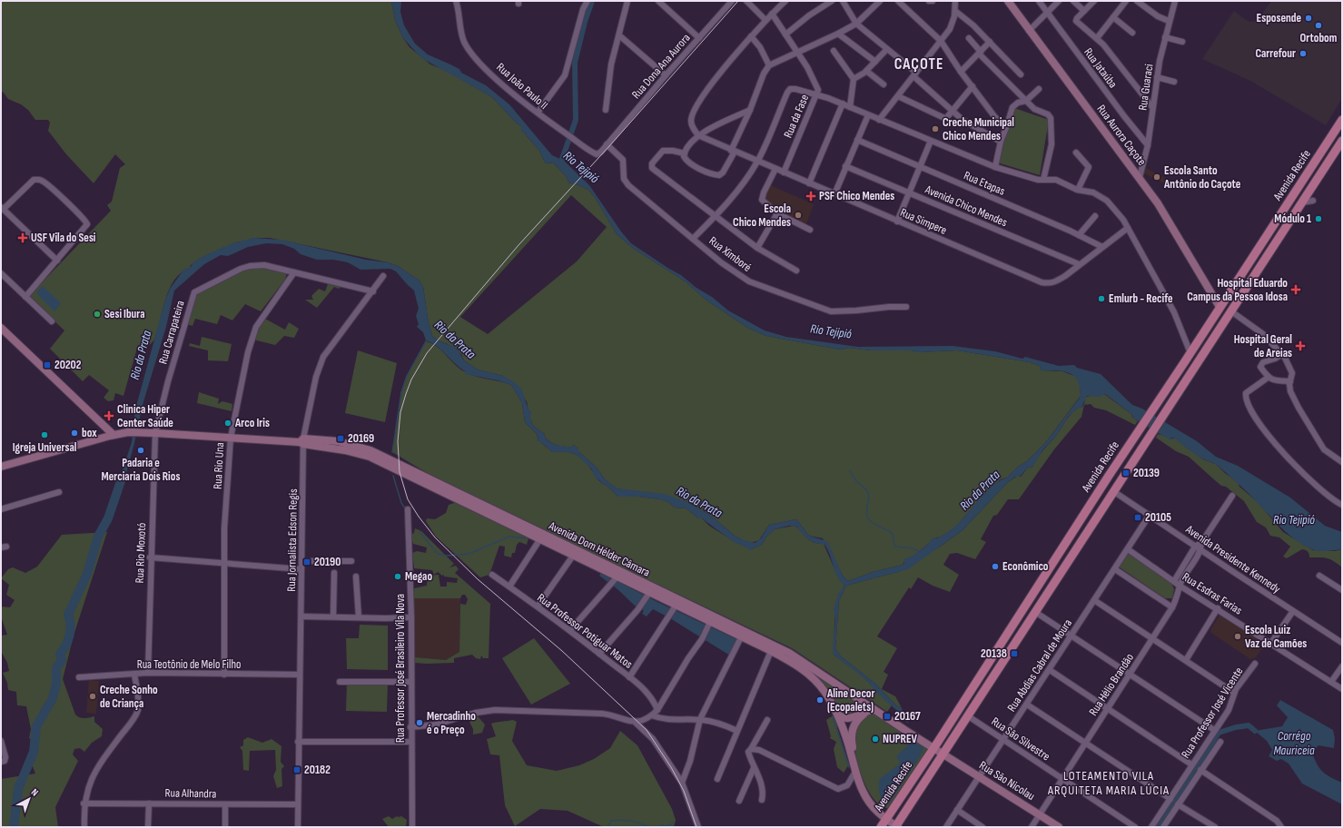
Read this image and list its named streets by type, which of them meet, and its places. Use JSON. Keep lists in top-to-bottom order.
{
  "streets": {
    "main road": [
      "Rua Aurora Caçote",
      "Avenida Recife",
      "Avenida Dom Hélder Câmara",
      "Rua São Nicolau"
    ],
    "street": [
      "Rua Dona Ana Aurora",
      "Rua Jataúba",
      "Rua João Paulo II",
      "Rua Guaraci",
      "Rua da Fase",
      "Rua Etapas",
      "Avenida Chico Mendes",
      "Rua Simpere",
      "Rua Ximboré",
      "Rua Carrapateira",
      "Rua Rio Una",
      "Rua Jornalista Edson Regis",
      "Rua Rio Moxotó",
      "Avenida Presidente Kennedy",
      "Rua Esdras Farias",
      "Rua Professor Potiguar Matos",
      "Rua Teotônio de Melo Filho",
      "Rua Abdias Cabral de Moura",
      "Rua Professor José Brasileiro Vila Nova",
      "Rua Hélio Brandão",
      "Rua Professor José Vicente",
      "Rua São Silvestre",
      "Rua Alhandra"
    ]
  },
  "crossings": [
    ["Rua Dona Ana Aurora", "Rua João Paulo II"],
    ["Rua Dona Ana Aurora", "Rua Ximboré"],
    ["Rua Jataúba", "Rua Guaraci"],
    ["Rua João Paulo II", "Rua Ximboré"],
    ["Rua Guaraci", "Rua Aurora Caçote"],
    ["Rua da Fase", "Rua Simpere"],
    ["Rua Aurora Caçote", "Avenida Recife"],
    ["Avenida Recife", "Avenida Dom Hélder Câmara"],
    ["Avenida Recife", "Avenida Presidente Kennedy"],
    ["Avenida Recife", "Rua São Silvestre"],
    ["Avenida Recife", "Rua São Nicolau"],
    ["Rua Etapas", "Rua Simpere"],
    ["Avenida Chico Mendes", "Rua Simpere"],
    ["Rua Carrapateira", "Rua Rio Una"],
    ["Rua Carrapateira", "Rua Jornalista Edson Regis"],
    ["Rua Carrapateira", "Rua Rio Moxotó"],
    ["Rua Rio Una", "Rua Teotônio de Melo Filho"],
    ["Rua Jornalista Edson Regis", "Avenida Dom Hélder Câmara"],
    ["Rua Jornalista Edson Regis", "Rua Teotônio de Melo Filho"],
    ["Rua Jornalista Edson Regis", "Rua Alhandra"],
    ["Avenida Dom Hélder Câmara", "Rua São Nicolau"],
    ["Rua Rio Moxotó", "Rua Teotônio de Melo Filho"],
    ["Avenida Presidente Kennedy", "Rua Abdias Cabral de Moura"],
    ["Avenida Presidente Kennedy", "Rua Hélio Brandão"],
    ["Rua Esdras Farias", "Rua Abdias Cabral de Moura"],
    ["Rua Esdras Farias", "Rua Hélio Brandão"],
    ["Rua Abdias Cabral de Moura", "Rua São Silvestre"],
    ["Rua Abdias Cabral de Moura", "Rua São Nicolau"],
    ["Rua Hélio Brandão", "Rua São Silvestre"],
    ["Rua Hélio Brandão", "Rua São Nicolau"]
  ],
  "districts": ["CAÇOTE", "LOTEAMENTO VILA ARQUITETA MARIA LÚCIA"],
  "water": ["Rio Tejipió", "Rio da Prata", "Corrégo Mauriceia"],
  "places": {
    "other": [
      "Esposende",
      "Ortobom",
      "Carrefour",
      "Creche Municipal Chico Mendes",
      "Escola Santo Antônio do Caçote",
      "Escola Chico Mendes",
      "Módulo 1",
      "Emlurb - Recife",
      "Sesi Ibura",
      "Arco Iris",
      "box",
      "Igreja Universal",
      "Padaria e Merciaria Dois Rios",
      "Econômico",
      "Megao",
      "Escola Luiz Vaz de Camões",
      "Creche Sonho de Criança",
      "Aline Decor (Ecopalets)",
      "Mercadinho é o Preço",
      "NUPREV"
    ],
    "health": [
      "PSF Chico Mendes",
      "USF Vila do Sesi",
      "Hospital Eduardo Campus da Pessoa Idosa",
      "Hospital Geral de Areias",
      "Clinica Hiper Center Saúde"
    ],
    "transit": [
      "20202",
      "20169",
      "20139",
      "20105",
      "20190",
      "20138",
      "20167",
      "20182"
    ]
  },
  "north": "top right"
}
